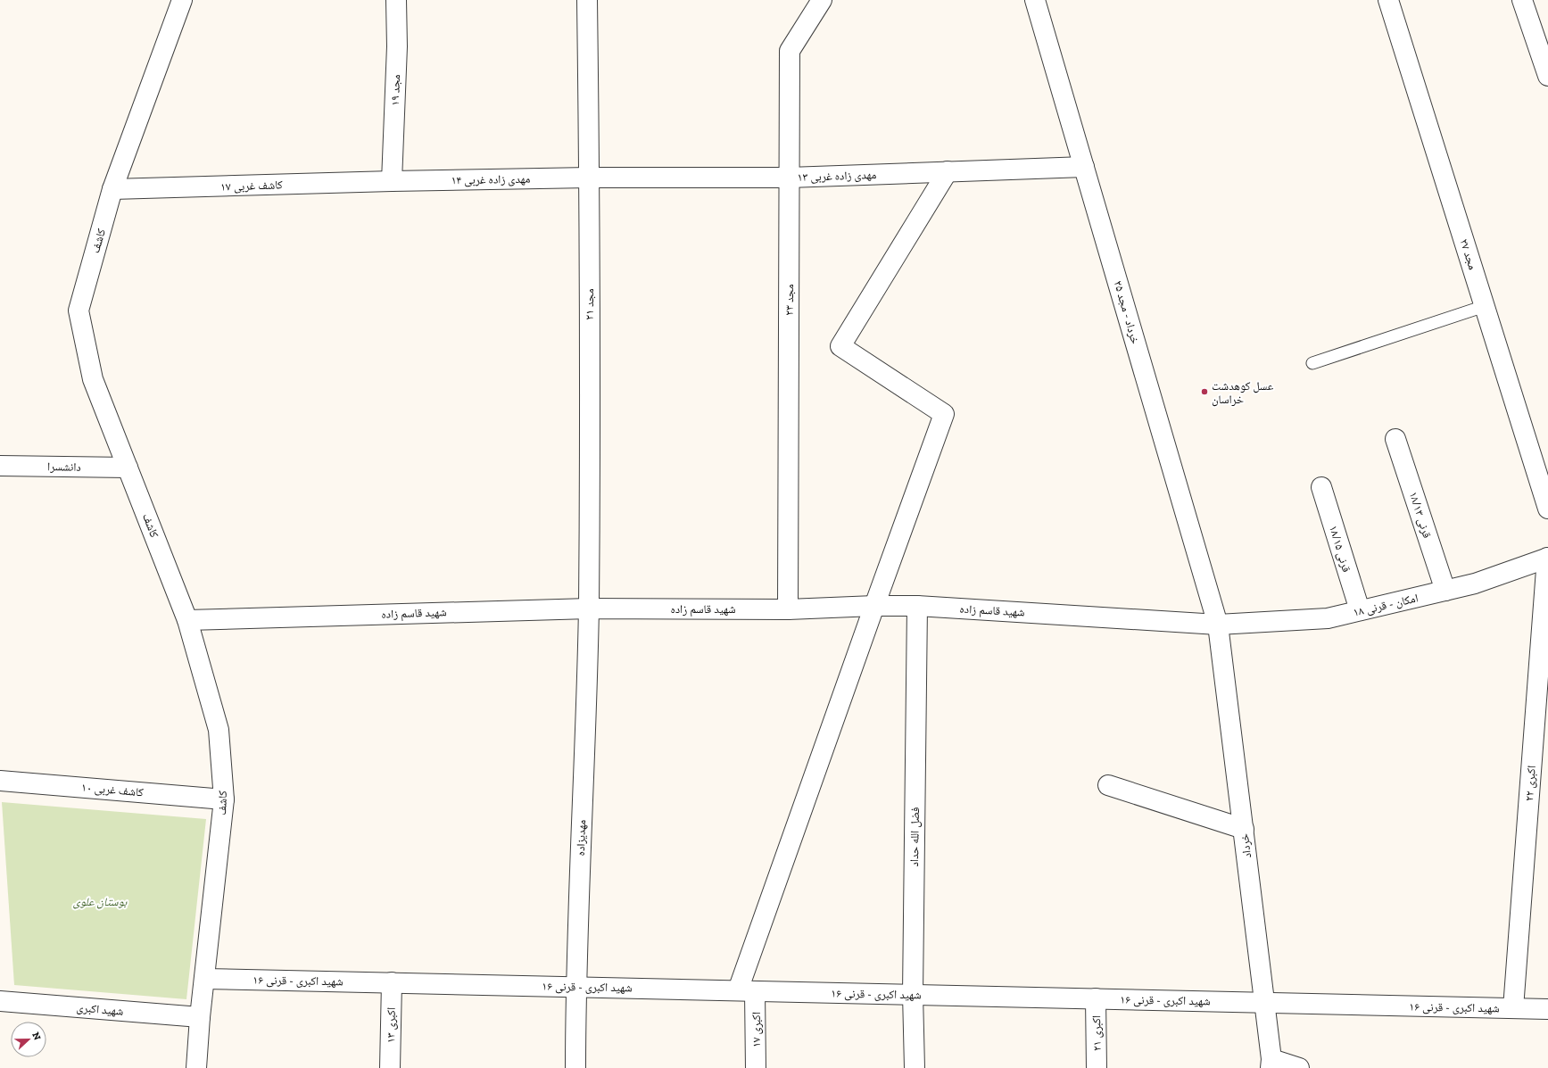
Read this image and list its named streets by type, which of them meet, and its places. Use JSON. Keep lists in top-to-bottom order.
{
  "streets": {
    "street": [
      "مجد ۱۹",
      "مهدی زاده غربی ۱۳",
      "مهدی زاده غربی ۱۴",
      "کاشف غربی ۱۷",
      "کاشف",
      "مجد ۲۷",
      "مجد ۲۳",
      "مجد ۲۱",
      "خرداد - مجد ۲۵",
      "دانشسرا",
      "قرنی ۱۸/۱۳",
      "قرنی ۱۸/۱۵",
      "امکان - قرنی ۱۸",
      "شهید قاسم زاده",
      "اکبری ۲۲",
      "کاشف غربی ۱۰",
      "فضل الله حداد",
      "مهدیزاده",
      "خرداد",
      "شهید اکبری - قرنی ۱۶",
      "شهید اکبری",
      "اکبری ۱۳",
      "اکبری ۱۷",
      "اکبری ۲۱"
    ]
  },
  "crossings": [
    ["مجد ۱۹", "مهدی زاده غربی ۱۴"],
    ["مجد ۱۹", "کاشف غربی ۱۷"],
    ["مهدی زاده غربی ۱۳", "مهدی زاده غربی ۱۴"],
    ["مهدی زاده غربی ۱۳", "مجد ۲۳"],
    ["مهدی زاده غربی ۱۳", "مجد ۲۱"],
    ["مهدی زاده غربی ۱۳", "خرداد - مجد ۲۵"],
    ["مهدی زاده غربی ۱۴", "کاشف غربی ۱۷"],
    ["مهدی زاده غربی ۱۴", "مجد ۲۱"],
    ["کاشف غربی ۱۷", "کاشف"],
    ["کاشف", "دانشسرا"],
    ["کاشف", "شهید قاسم زاده"],
    ["کاشف", "کاشف غربی ۱۰"],
    ["کاشف", "شهید اکبری - قرنی ۱۶"],
    ["کاشف", "شهید اکبری"],
    ["مجد ۲۳", "شهید قاسم زاده"],
    ["مجد ۲۱", "شهید قاسم زاده"],
    ["مجد ۲۱", "مهدیزاده"],
    ["خرداد - مجد ۲۵", "امکان - قرنی ۱۸"],
    ["خرداد - مجد ۲۵", "شهید قاسم زاده"],
    ["خرداد - مجد ۲۵", "خرداد"],
    ["قرنی ۱۸/۱۳", "امکان - قرنی ۱۸"],
    ["قرنی ۱۸/۱۵", "امکان - قرنی ۱۸"],
    ["امکان - قرنی ۱۸", "شهید قاسم زاده"],
    ["امکان - قرنی ۱۸", "اکبری ۲۲"],
    ["امکان - قرنی ۱۸", "خرداد"],
    ["شهید قاسم زاده", "فضل الله حداد"],
    ["شهید قاسم زاده", "مهدیزاده"],
    ["شهید قاسم زاده", "خرداد"],
    ["اکبری ۲۲", "شهید اکبری - قرنی ۱۶"],
    ["فضل الله حداد", "شهید اکبری - قرنی ۱۶"],
    ["مهدیزاده", "شهید اکبری - قرنی ۱۶"],
    ["خرداد", "شهید اکبری - قرنی ۱۶"],
    ["شهید اکبری - قرنی ۱۶", "اکبری ۱۳"],
    ["شهید اکبری - قرنی ۱۶", "اکبری ۱۷"],
    ["شهید اکبری - قرنی ۱۶", "اکبری ۲۱"]
  ],
  "parks": ["بوستان علوی"],
  "places": ["عسل كوهدشت خراسان"],
  "north": "right"
}
